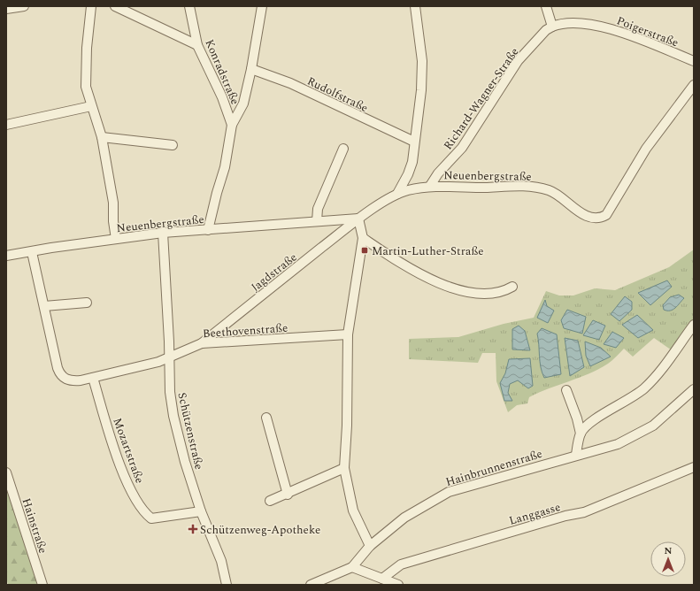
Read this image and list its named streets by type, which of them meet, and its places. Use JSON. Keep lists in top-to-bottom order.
{
  "streets": {
    "street": [
      "Poigerstraße",
      "Konradstraße",
      "Rudolfstraße",
      "Richard-Wagner-Straße",
      "Neuenbergstraße",
      "Jagdstraße",
      "Beethovenstraße",
      "Schützenstraße",
      "Mozartstraße",
      "Hainbrunnenstraße",
      "Langgasse",
      "Hainstraße"
    ]
  },
  "crossings": [
    ["Poigerstraße", "Richard-Wagner-Straße"],
    ["Richard-Wagner-Straße", "Neuenbergstraße"],
    ["Neuenbergstraße", "Jagdstraße"],
    ["Neuenbergstraße", "Schützenstraße"],
    ["Jagdstraße", "Beethovenstraße"],
    ["Beethovenstraße", "Schützenstraße"],
    ["Beethovenstraße", "Mozartstraße"],
    ["Schützenstraße", "Mozartstraße"]
  ],
  "places": {
    "transit": ["Martin-Luther-Straße"],
    "health": ["Schützenweg-Apotheke"]
  },
  "north": "top"
}
